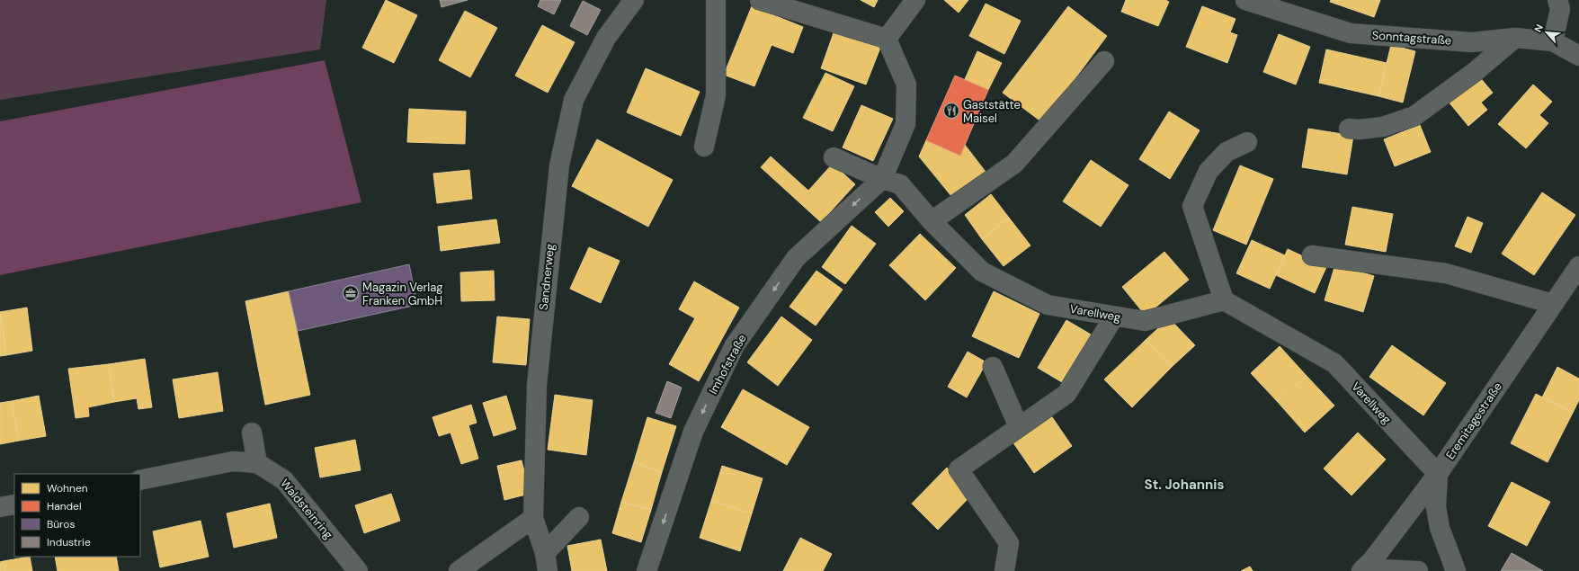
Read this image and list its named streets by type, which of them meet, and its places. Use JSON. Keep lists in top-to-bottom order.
{
  "streets": {
    "street": [
      "Sonntagstraße",
      "Sandnerweg",
      "Varellweg",
      "Imhofstraße",
      "Eremitagestraße",
      "Waldsteinring"
    ]
  },
  "crossings": [
    ["Varellweg", "Imhofstraße"],
    ["Varellweg", "Eremitagestraße"]
  ],
  "one_way": ["Imhofstraße"],
  "districts": ["St. Johannis"],
  "places": {
    "restaurant": ["Gaststätte Maisel"],
    "office": ["Magazin Verlag Franken GmbH"]
  },
  "legend": [
    "Wohnen",
    "Handel",
    "Büros",
    "Industrie"
  ],
  "north": "top left"
}
